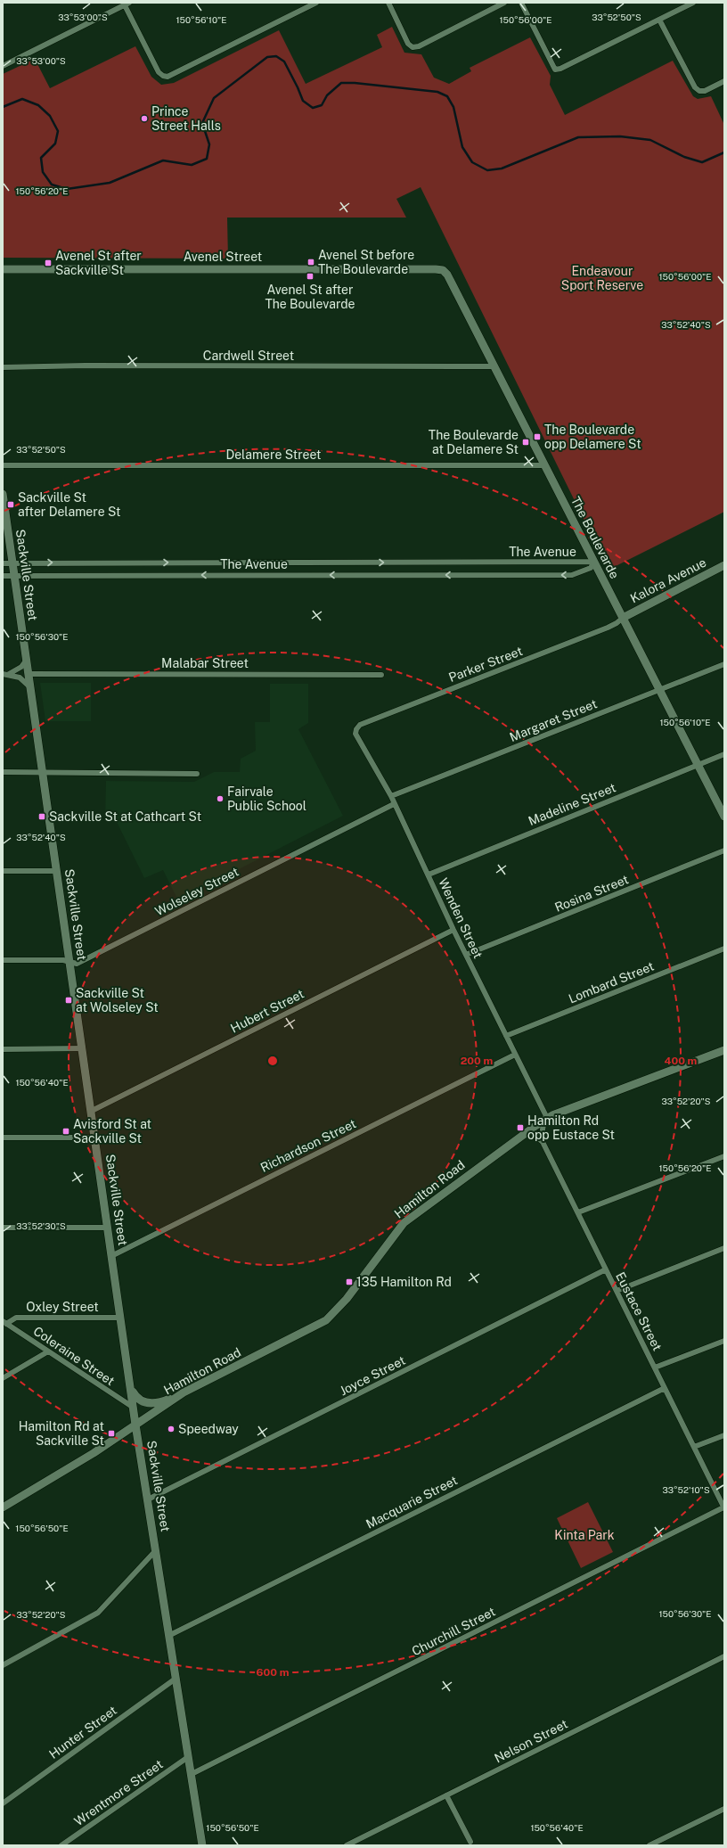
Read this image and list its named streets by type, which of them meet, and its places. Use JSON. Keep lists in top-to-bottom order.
{
  "streets": {
    "main road": [
      "Avenel Street",
      "The Boulevarde",
      "Sackville Street",
      "Kalora Avenue",
      "Hamilton Road"
    ],
    "street": [
      "Cardwell Street",
      "Delamere Street",
      "The Avenue",
      "Malabar Street",
      "Parker Street",
      "Margaret Street",
      "Madeline Street",
      "Wolseley Street",
      "Rosina Street",
      "Wenden Street",
      "Lombard Street",
      "Hubert Street",
      "Richardson Street",
      "Oxley Street",
      "Eustace Street",
      "Coleraine Street",
      "Joyce Street",
      "Macquarie Street",
      "Churchill Street",
      "Hunter Street",
      "Nelson Street",
      "Wrentmore Street"
    ]
  },
  "crossings": [
    ["Avenel Street", "The Boulevarde"],
    ["Cardwell Street", "The Boulevarde"],
    ["Delamere Street", "The Boulevarde"],
    ["The Boulevarde", "The Avenue"],
    ["The Boulevarde", "Kalora Avenue"],
    ["The Boulevarde", "Parker Street"],
    ["The Boulevarde", "Margaret Street"],
    ["The Boulevarde", "Madeline Street"],
    ["The Avenue", "Sackville Street"],
    ["Sackville Street", "Malabar Street"],
    ["Sackville Street", "Wolseley Street"],
    ["Sackville Street", "Hubert Street"],
    ["Sackville Street", "Richardson Street"],
    ["Sackville Street", "Hamilton Road"],
    ["Sackville Street", "Oxley Street"],
    ["Sackville Street", "Coleraine Street"],
    ["Sackville Street", "Joyce Street"],
    ["Sackville Street", "Macquarie Street"],
    ["Sackville Street", "Churchill Street"],
    ["Sackville Street", "Hunter Street"],
    ["Sackville Street", "Wrentmore Street"],
    ["Kalora Avenue", "Parker Street"],
    ["Parker Street", "Wenden Street"],
    ["Margaret Street", "Wenden Street"],
    ["Madeline Street", "Wenden Street"],
    ["Wolseley Street", "Wenden Street"],
    ["Rosina Street", "Wenden Street"],
    ["Wenden Street", "Lombard Street"],
    ["Wenden Street", "Hubert Street"],
    ["Wenden Street", "Richardson Street"],
    ["Wenden Street", "Hamilton Road"],
    ["Oxley Street", "Coleraine Street"],
    ["Eustace Street", "Joyce Street"],
    ["Eustace Street", "Macquarie Street"],
    ["Eustace Street", "Churchill Street"]
  ],
  "parks": ["Endeavour Sport Reserve", "Kinta Park"],
  "places": {
    "other": ["Prince Street Halls", "Fairvale Public School", "Speedway"],
    "transit": [
      "Avenel St before The Boulevarde",
      "Avenel St after Sackville St",
      "Avenel St after The Boulevarde",
      "The Boulevarde opp Delamere St",
      "The Boulevarde at Delamere St",
      "Sackville St after Delamere St",
      "Sackville St at Cathcart St",
      "Sackville St at Wolseley St",
      "Hamilton Rd opp Eustace St",
      "Avisford St at Sackville St",
      "135 Hamilton Rd",
      "Hamilton Rd at Sackville St"
    ]
  },
  "coordinates": [
    "33°53'00\"S",
    "33°52'50\"S",
    "150°56'10\"E",
    "150°56'00\"E",
    "150°56'20\"E",
    "33°52'40\"S",
    "150°56'30\"E",
    "150°56'40\"E",
    "33°52'20\"S",
    "33°52'30\"S",
    "33°52'10\"S",
    "150°56'50\"E"
  ],
  "rings": ["200 m", "400 m", "600 m"]
}
